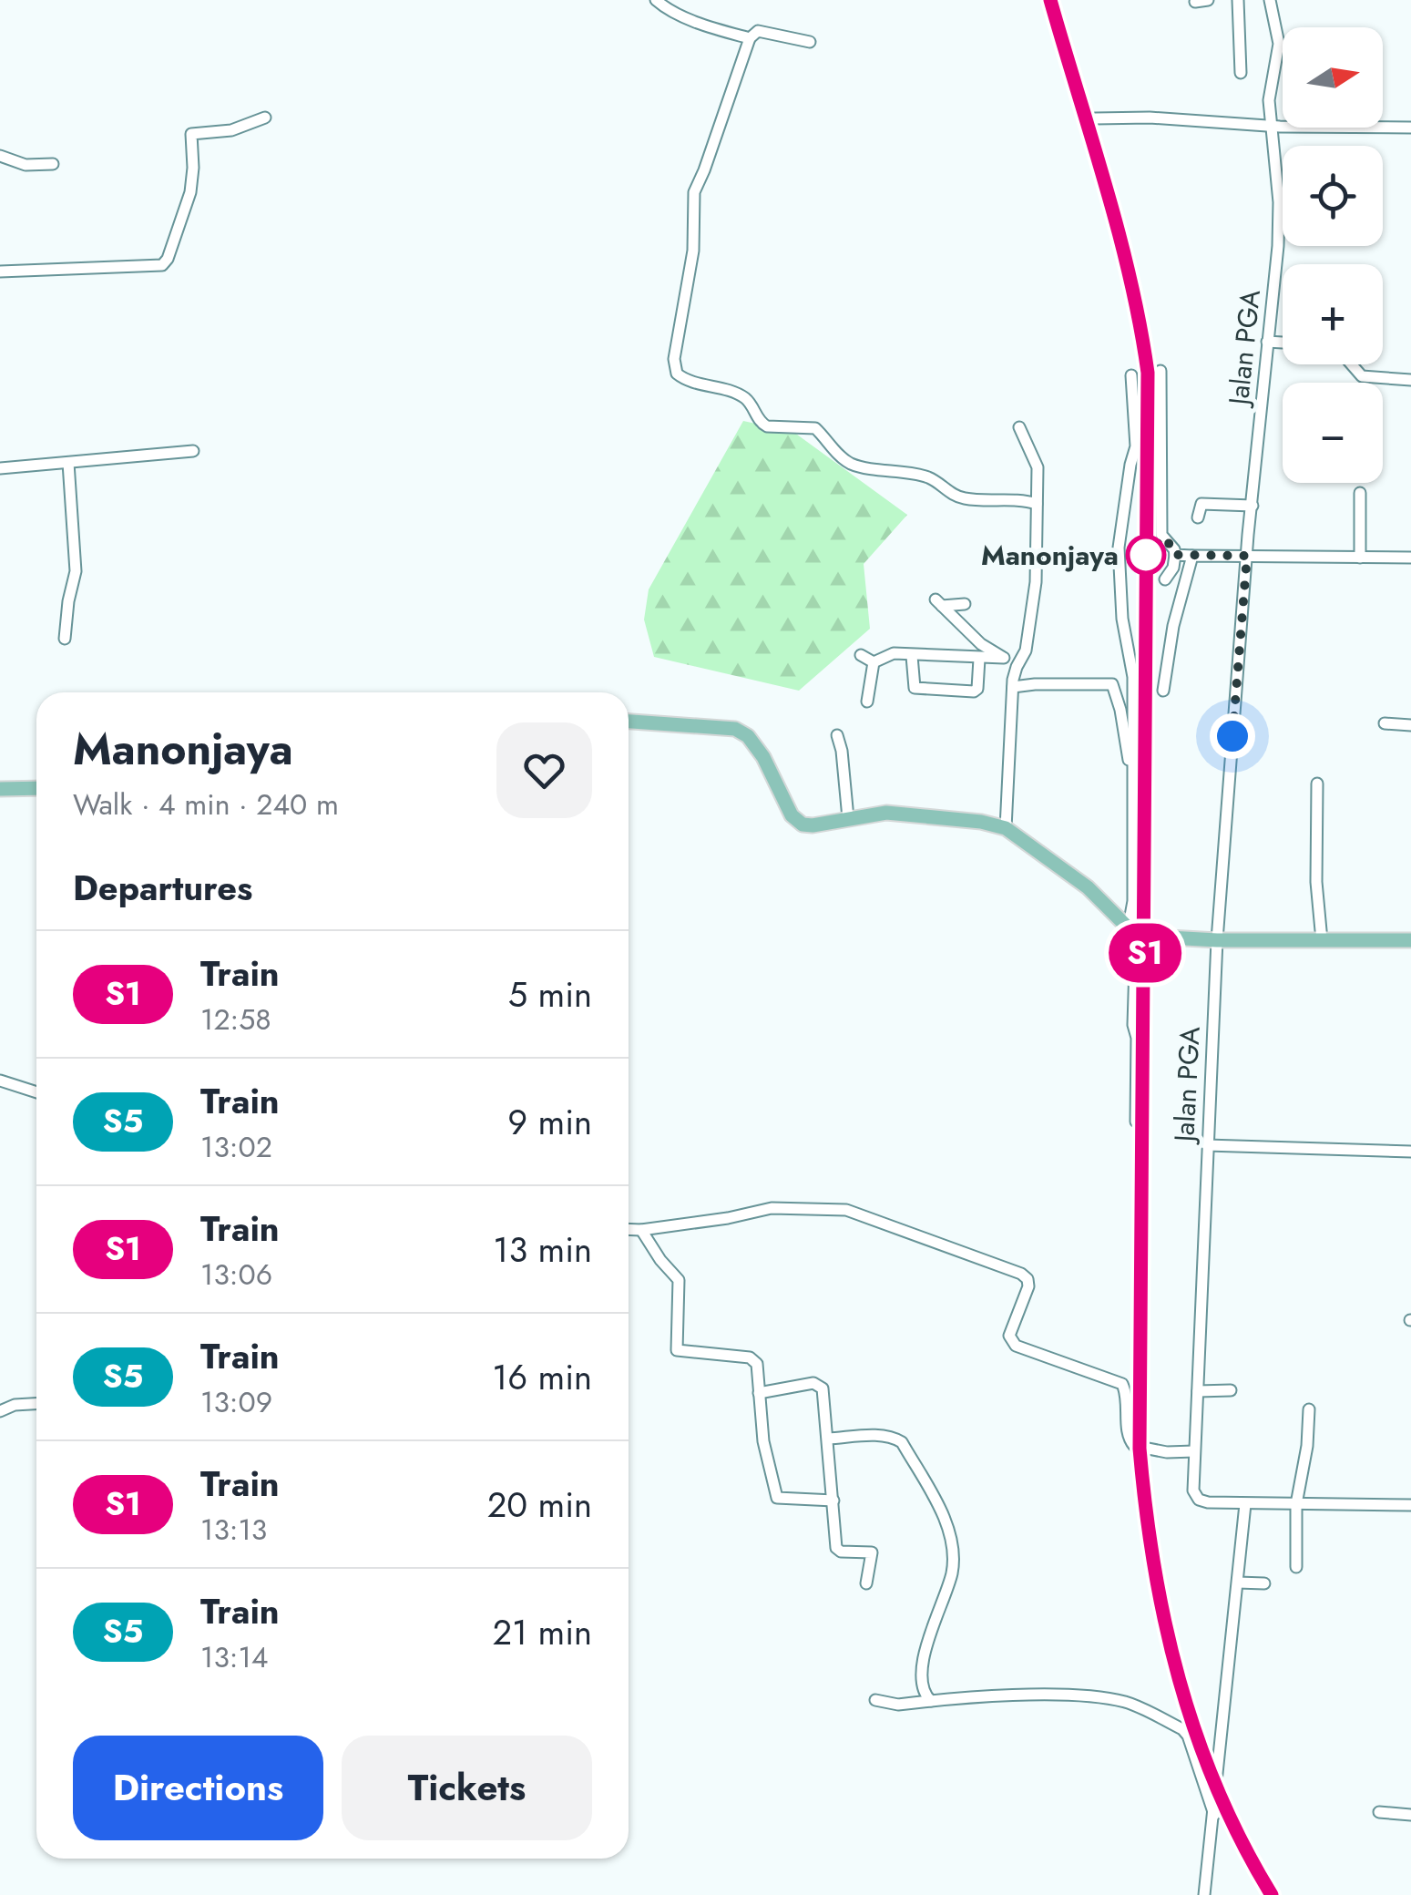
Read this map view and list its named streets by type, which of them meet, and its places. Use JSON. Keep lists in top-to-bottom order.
{
  "streets": {
    "street": ["Jalan PGA"]
  },
  "places": ["Manonjaya"],
  "north": "right",
  "page": {
    "on_map": "S1",
    "map_buttons": ["+", "−"],
    "heading": [
      ["Manonjaya", "Walk · 4 min · 240 m"],
      "Departures"
    ],
    "list": [
      {
        "mark": "S1",
        "name": "Train",
        "note": "12:58",
        "value": "5 min"
      },
      {
        "mark": "S5",
        "name": "Train",
        "note": "13:02",
        "value": "9 min"
      },
      {
        "mark": "S1",
        "name": "Train",
        "note": "13:06",
        "value": "13 min"
      },
      {
        "mark": "S5",
        "name": "Train",
        "note": "13:09",
        "value": "16 min"
      },
      {
        "mark": "S1",
        "name": "Train",
        "note": "13:13",
        "value": "20 min"
      },
      {
        "mark": "S5",
        "name": "Train",
        "note": "13:14",
        "value": "21 min"
      }
    ],
    "buttons": ["Directions", "Tickets"]
  }
}
